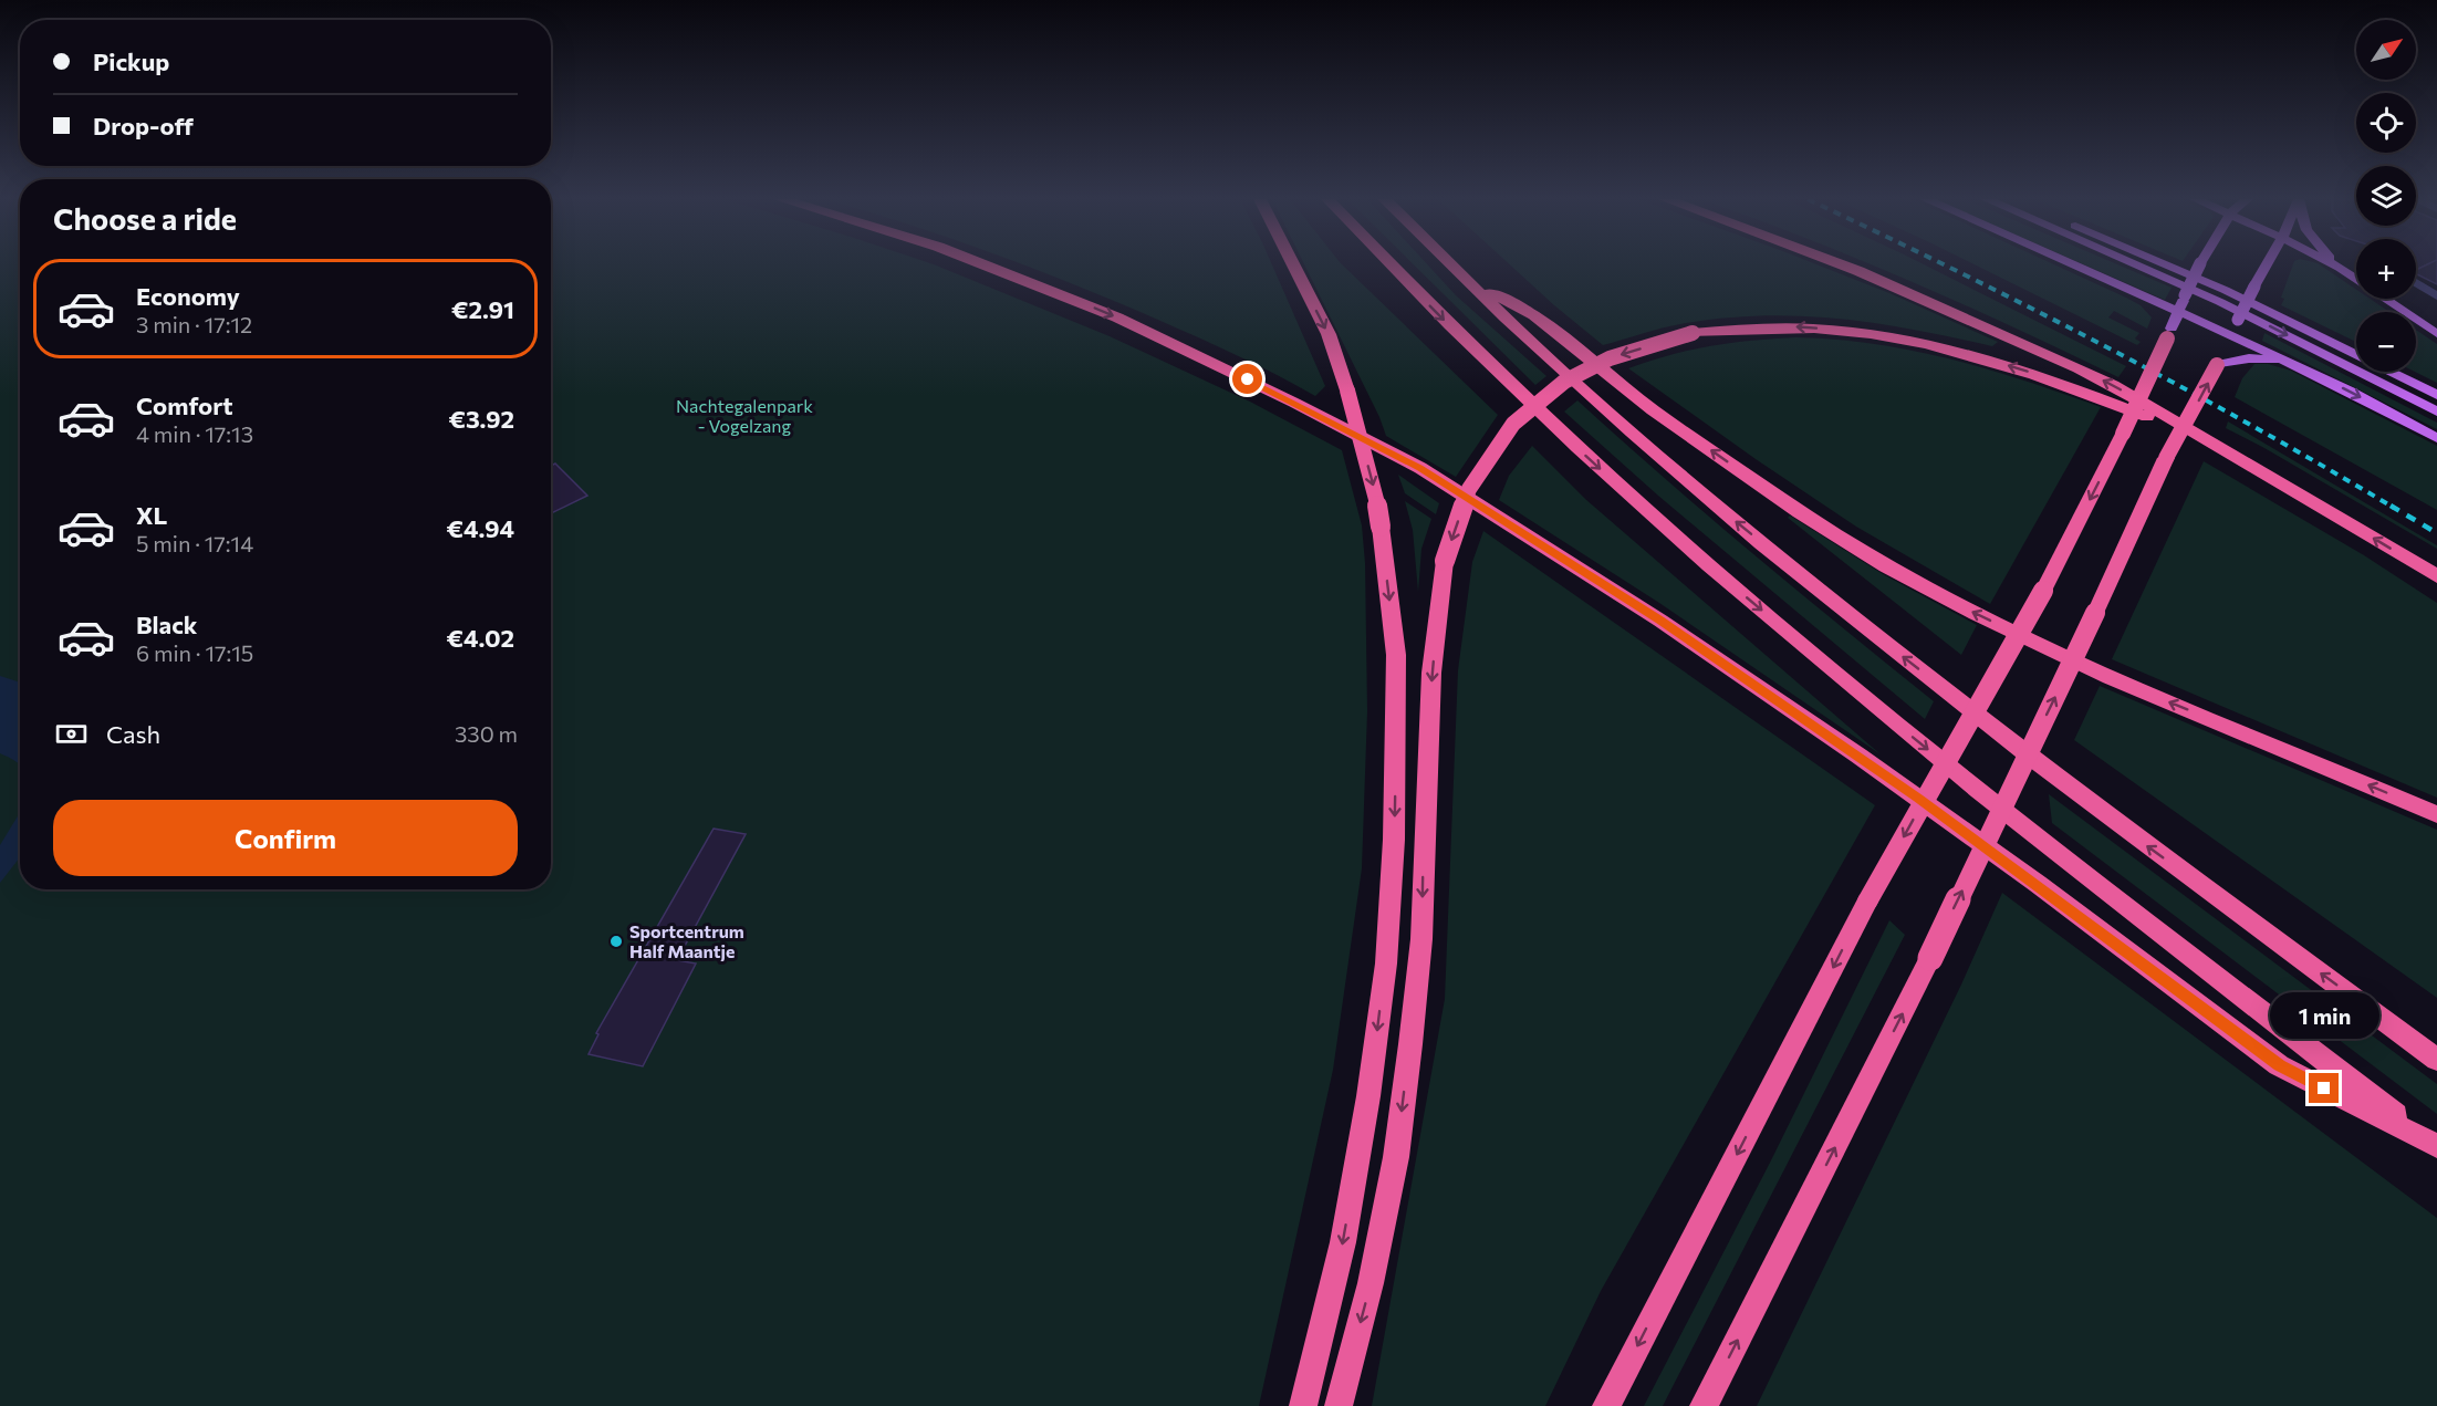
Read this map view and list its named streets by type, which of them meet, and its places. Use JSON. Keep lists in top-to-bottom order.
{
  "parks": ["Nachtegalenpark - Vogelzang"],
  "places": ["Sportcentrum Half Maantje"],
  "north": "top right",
  "page": {
    "map_buttons": ["+", "−"],
    "banner": ["Pickup", "Drop-off"],
    "heading": "Choose a ride",
    "list": [
      {
        "name": "Economy",
        "note": "3 min · 17:12",
        "value": "€2.91"
      },
      {
        "name": "Comfort",
        "note": "4 min · 17:13",
        "value": "€3.92"
      },
      {
        "name": "XL",
        "note": "5 min · 17:14",
        "value": "€4.94"
      },
      {
        "name": "Black",
        "note": "6 min · 17:15",
        "value": "€4.02"
      }
    ],
    "pay": ["Cash", "330 m"],
    "buttons": "Confirm",
    "bubble": "1 min"
  }
}
